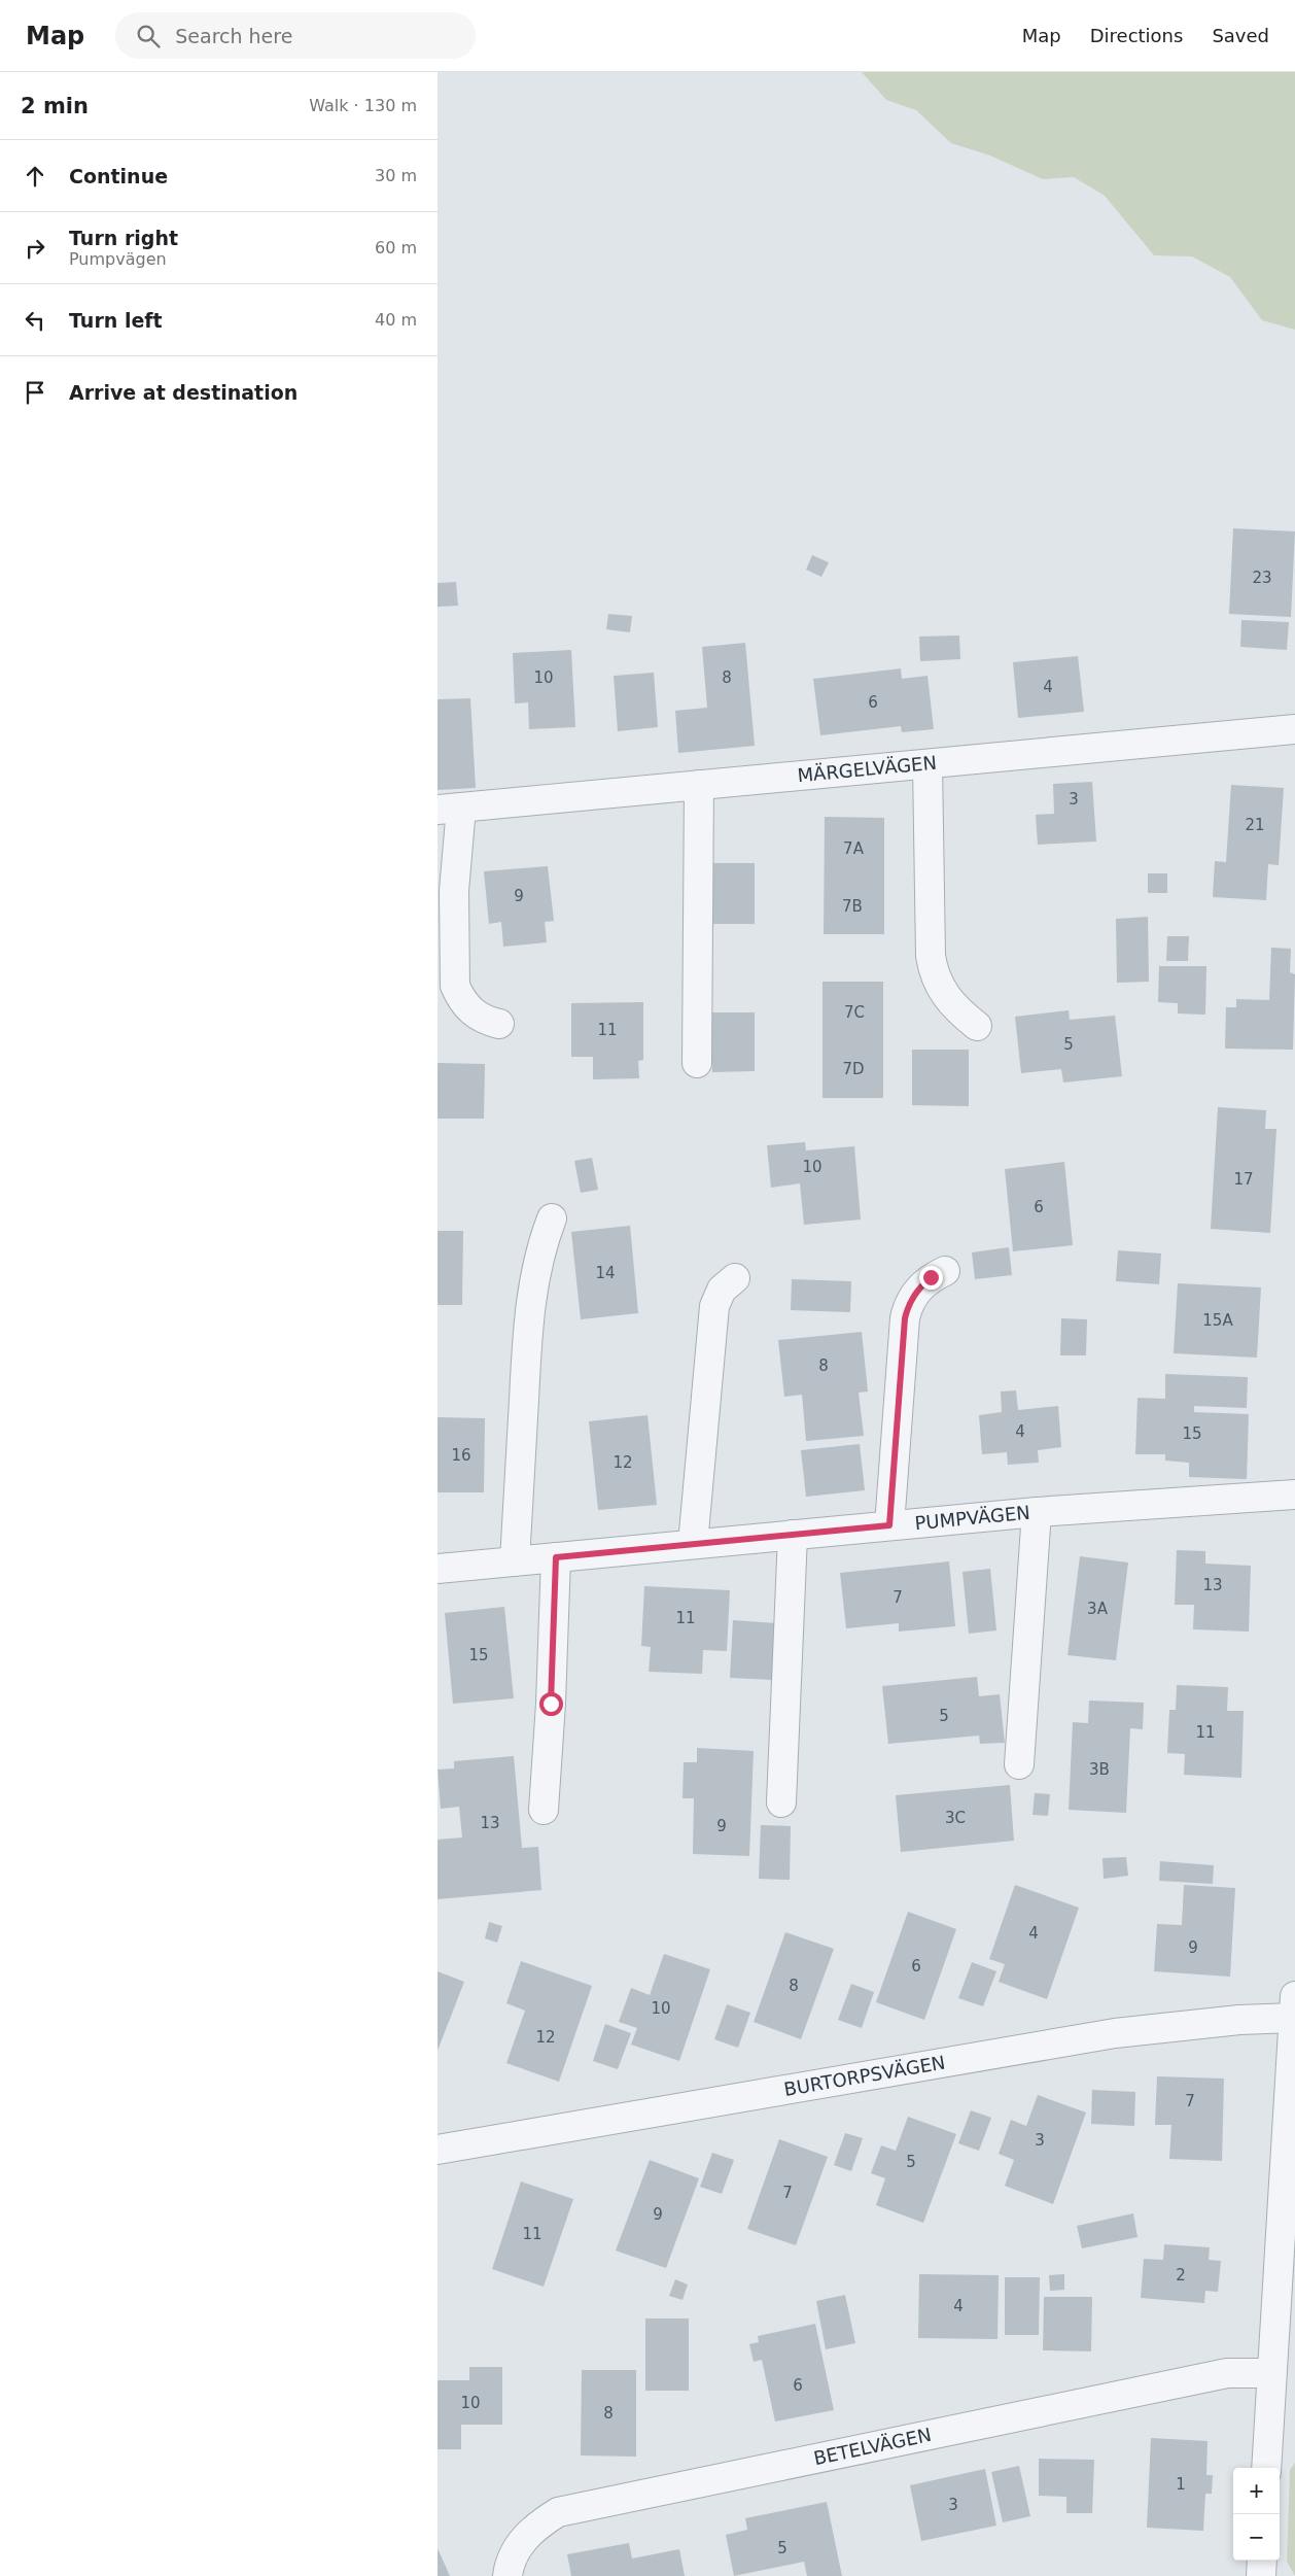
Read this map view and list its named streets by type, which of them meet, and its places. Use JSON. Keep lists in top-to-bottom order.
{
  "streets": {
    "street": [
      "MÄRGELVÄGEN",
      "PUMPVÄGEN",
      "BURTORPSVÄGEN",
      "BETELVÄGEN"
    ]
  },
  "house_numbers": [
    "23",
    "10",
    "8",
    "4",
    "6",
    "3",
    "21",
    "7A",
    "9",
    "7B",
    "7C",
    "11",
    "5",
    "7D",
    "10",
    "17",
    "6",
    "14",
    "15A",
    "8",
    "4",
    "15",
    "16",
    "12",
    "13",
    "7",
    "3A",
    "11",
    "15",
    "5",
    "11",
    "3B",
    "3C",
    "13",
    "9",
    "4",
    "9",
    "6",
    "8",
    "10",
    "12",
    "7",
    "3",
    "5",
    "7",
    "9",
    "11",
    "2",
    "4",
    "6",
    "10",
    "8",
    "1",
    "3",
    "5"
  ],
  "page": {
    "header": "Map",
    "search": "Search here",
    "nav": ["Map", "Directions", "Saved"],
    "heading": ["2 min", "Walk · 130 m"],
    "list": [
      ["Continue", "30 m"],
      ["Turn right", "Pumpvägen", "60 m"],
      ["Turn left", "40 m"],
      "Arrive at destination"
    ],
    "map_buttons": ["+", "−"]
  }
}
